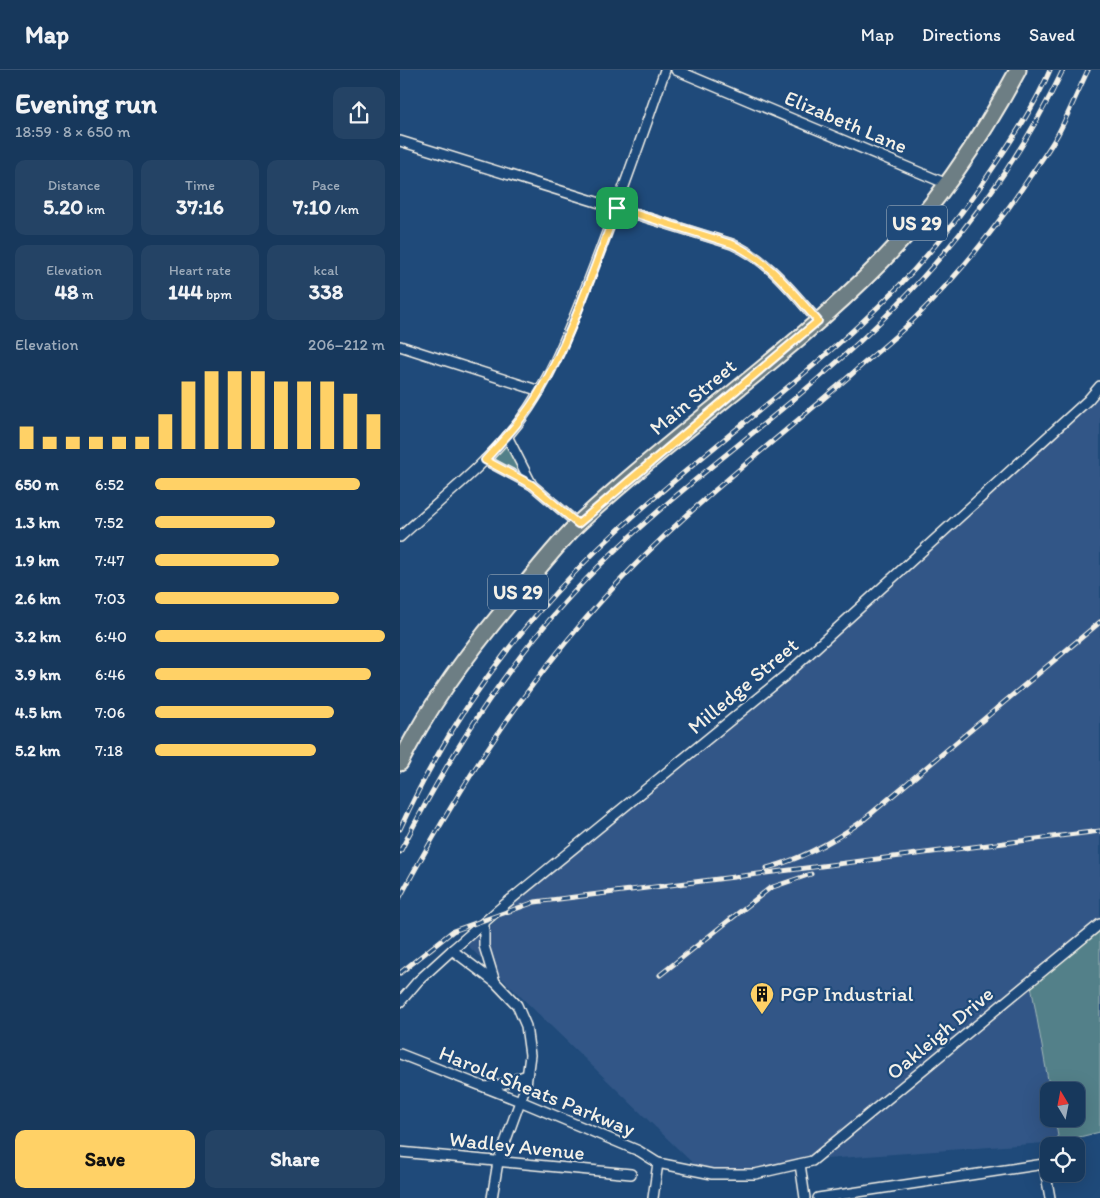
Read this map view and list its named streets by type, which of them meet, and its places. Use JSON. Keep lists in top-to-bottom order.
{
  "streets": {
    "main road": ["US 29", "Main Street"],
    "street": [
      "Elizabeth Lane",
      "Milledge Street",
      "Oakleigh Drive",
      "Harold Sheats Parkway",
      "Wadley Avenue"
    ]
  },
  "crossings": [
    ["Elizabeth Lane", "Main Street"]
  ],
  "places": {
    "building": ["PGP Industrial"]
  },
  "north": "top",
  "page": {
    "header": "Map",
    "nav": ["Map", "Directions", "Saved"],
    "heading": ["Evening run", "18:59 · 8 × 650 m"],
    "stats": [
      ["Distance", "5.20 km"],
      ["Time", "37:16"],
      ["Pace", "7:10 /km"],
      ["Elevation", "48 m"],
      ["Heart rate", "144 bpm"],
      ["kcal", "338"]
    ],
    "chart": ["Elevation", "206–212 m"],
    "list": [
      {
        "name": "650 m",
        "note": "6:52"
      },
      {
        "name": "1.3 km",
        "note": "7:52"
      },
      {
        "name": "1.9 km",
        "note": "7:47"
      },
      {
        "name": "2.6 km",
        "note": "7:03"
      },
      {
        "name": "3.2 km",
        "note": "6:40"
      },
      {
        "name": "3.9 km",
        "note": "6:46"
      },
      {
        "name": "4.5 km",
        "note": "7:06"
      },
      {
        "name": "5.2 km",
        "note": "7:18"
      }
    ],
    "buttons": ["Save", "Share"]
  }
}
